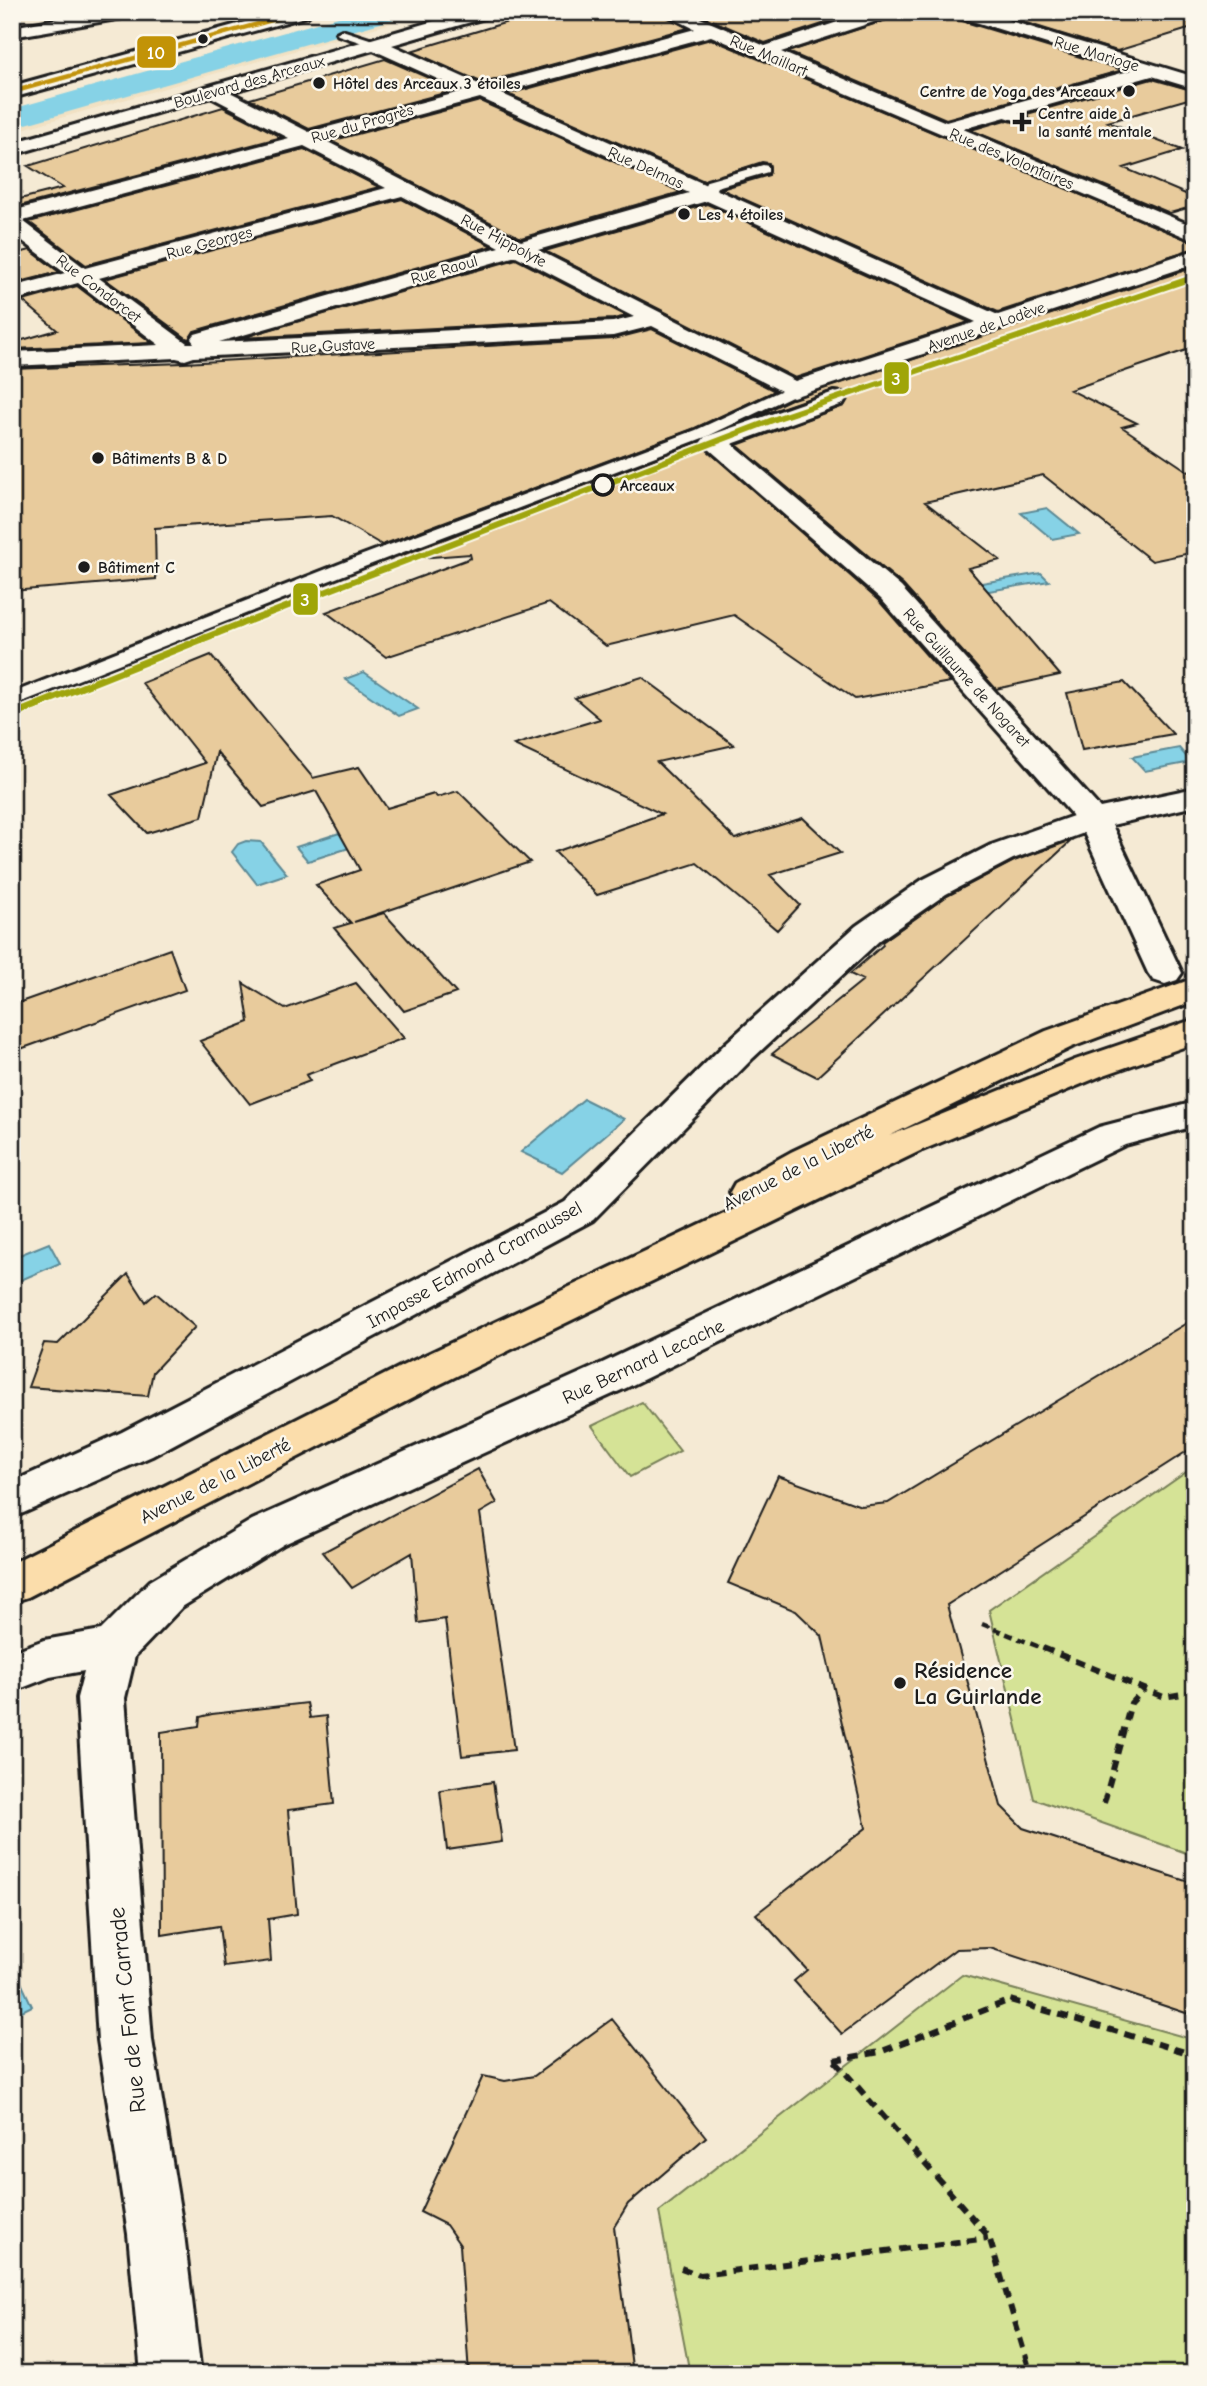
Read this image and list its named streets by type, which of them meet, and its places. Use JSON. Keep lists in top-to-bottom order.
{
  "streets": {
    "main road": ["Avenue de la Liberté"],
    "street": [
      "Rue Marioge",
      "Rue Maillart",
      "Boulevard des Arceaux",
      "Rue du Progrès",
      "Rue des Volontaires",
      "Rue Delmas",
      "Rue Hippolyte",
      "Rue Georges",
      "Rue Raoul",
      "Rue Condorcet",
      "Avenue de Lodève",
      "Rue Gustave",
      "Rue Guillaume de Nogaret",
      "Impasse Edmond Cramaussel",
      "Rue Bernard Lecache",
      "Rue de Font Carrade"
    ]
  },
  "crossings": [
    ["Rue Maillart", "Rue du Progrès"],
    ["Rue Maillart", "Rue des Volontaires"],
    ["Boulevard des Arceaux", "Rue Delmas"],
    ["Boulevard des Arceaux", "Rue Hippolyte"],
    ["Rue du Progrès", "Rue Delmas"],
    ["Rue du Progrès", "Rue Hippolyte"],
    ["Rue Delmas", "Rue Raoul"],
    ["Rue Delmas", "Avenue de Lodève"],
    ["Rue Hippolyte", "Rue Georges"],
    ["Rue Hippolyte", "Rue Raoul"],
    ["Rue Hippolyte", "Avenue de Lodève"],
    ["Rue Hippolyte", "Rue Gustave"],
    ["Rue Georges", "Rue Condorcet"],
    ["Rue Raoul", "Rue Condorcet"],
    ["Rue Raoul", "Rue Gustave"],
    ["Rue Condorcet", "Rue Gustave"],
    ["Avenue de Lodève", "Rue Guillaume de Nogaret"],
    ["Rue Guillaume de Nogaret", "Avenue de la Liberté"],
    ["Rue Guillaume de Nogaret", "Impasse Edmond Cramaussel"],
    ["Rue Bernard Lecache", "Rue de Font Carrade"]
  ],
  "places": {
    "other": [
      "Hôtel des Arceaux 3 étoiles",
      "Centre de Yoga des Arceaux",
      "Les 4 étoiles",
      "Bâtiments B & D",
      "Arceaux",
      "Bâtiment C",
      "Résidence La Guirlande"
    ],
    "health": ["Centre aide à la santé mentale"]
  },
  "lines": ["transit line 10", "tram line 3"]
}
